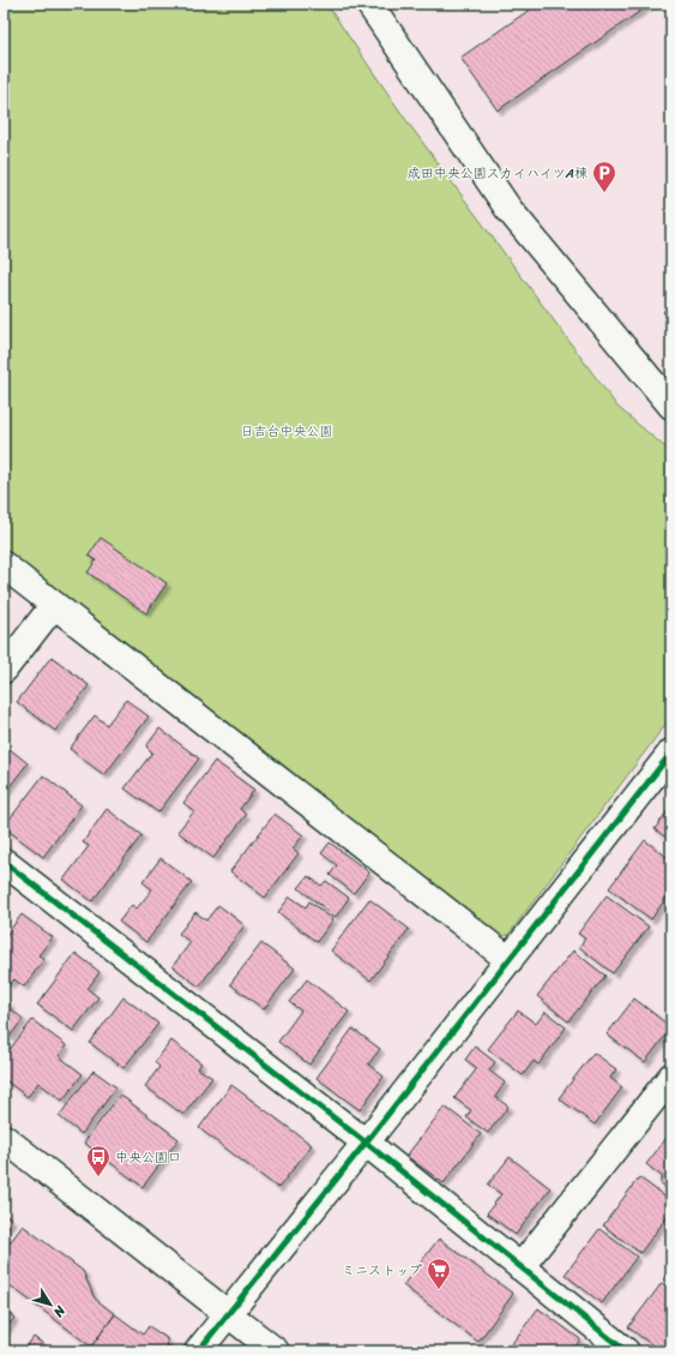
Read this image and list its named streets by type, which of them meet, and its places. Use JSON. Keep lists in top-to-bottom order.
{
  "parks": ["日吉台中央公園"],
  "places": {
    "parking": ["成田中央公園スカイハイツA棟"],
    "bus stop": ["中央公園口"],
    "supermarket": ["ミニストップ"]
  },
  "north": "bottom right"
}
